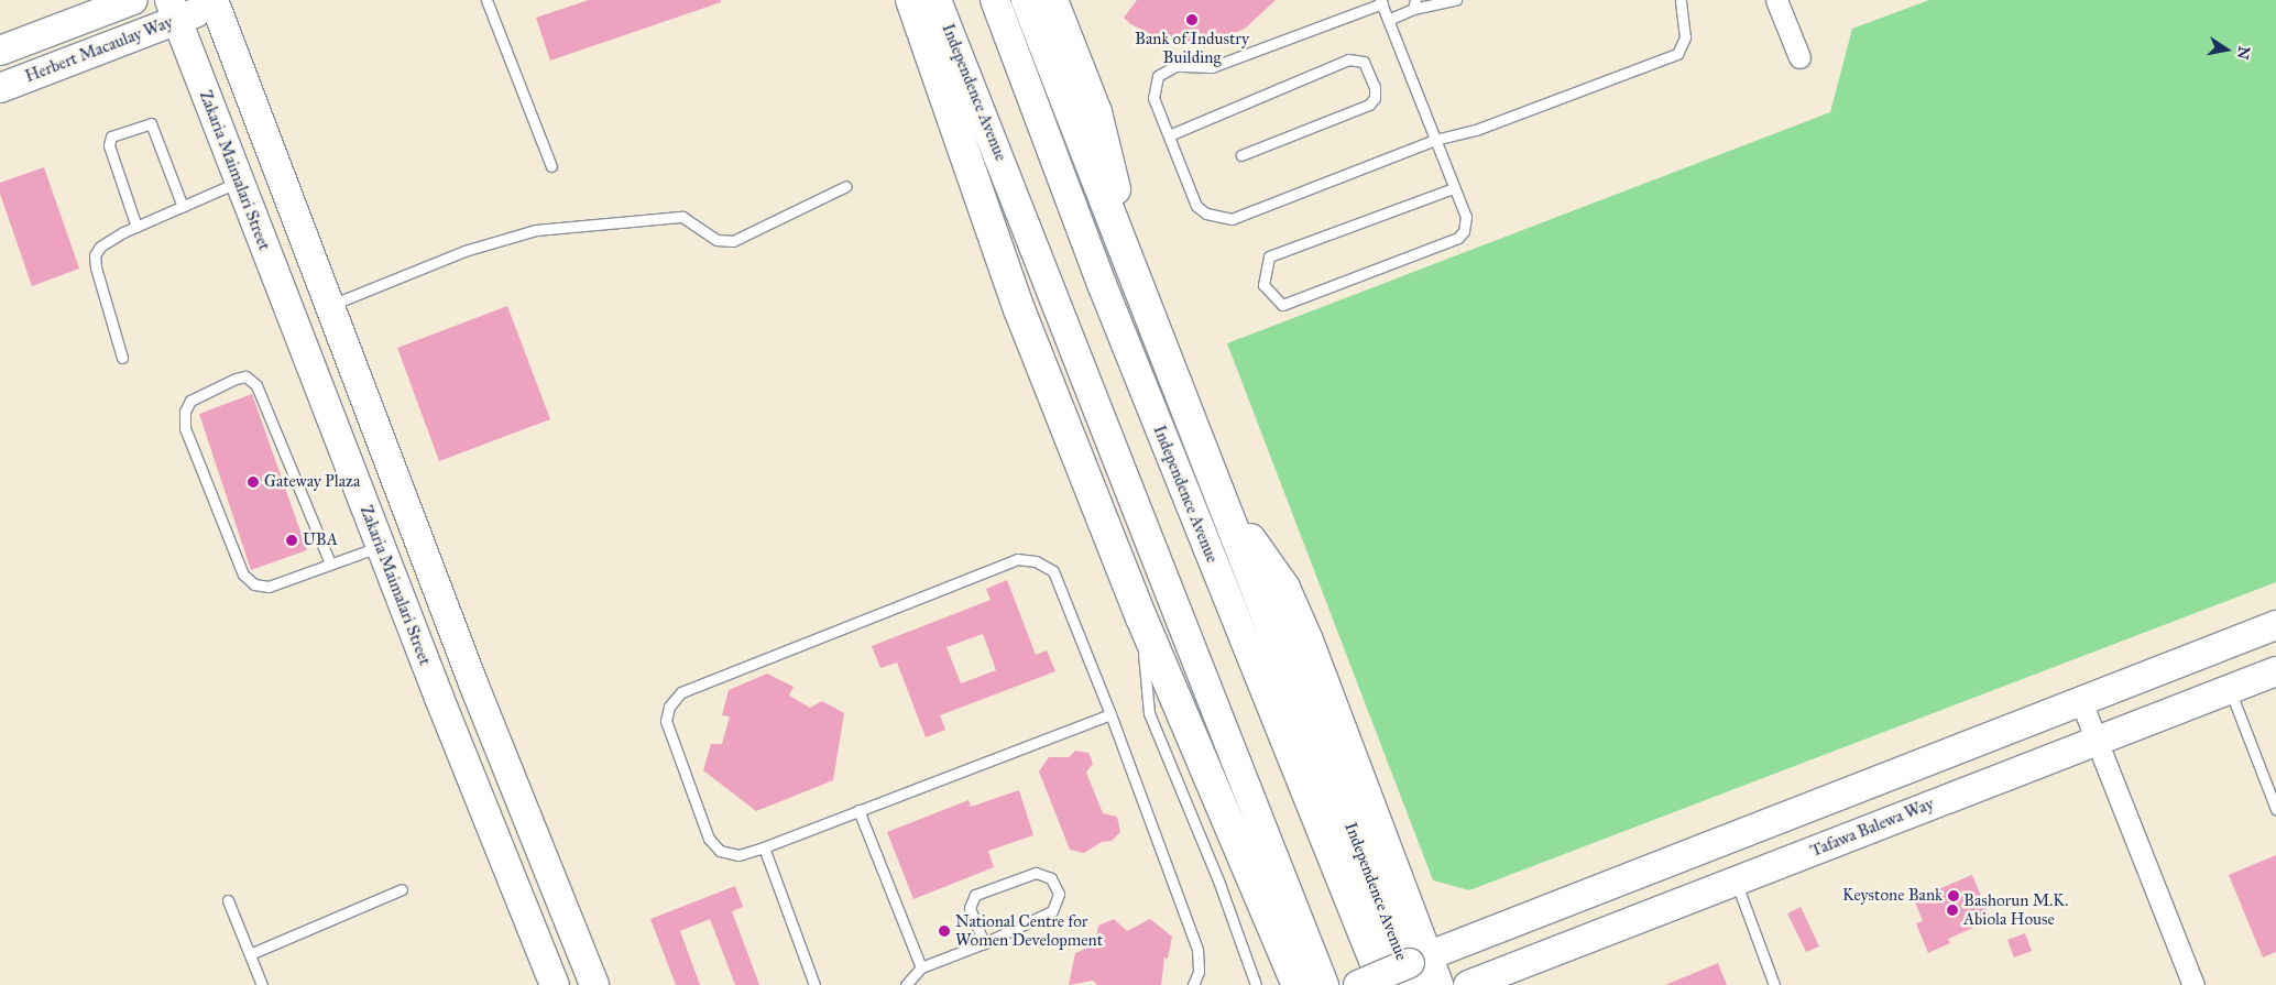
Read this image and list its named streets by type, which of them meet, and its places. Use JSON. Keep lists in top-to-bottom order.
{
  "streets": {
    "main road": [
      "Herbert Macaulay Way",
      "Independence Avenue",
      "Zakaria Maimalari Street",
      "Tafawa Balewa Way"
    ]
  },
  "crossings": [
    ["Herbert Macaulay Way", "Zakaria Maimalari Street"]
  ],
  "places": [
    "Bank of Industry Building",
    "Gateway Plaza",
    "UBA",
    "Keystone Bank",
    "Bashorun M.K. Abiola House",
    "National Centre for Women Development"
  ],
  "north": "right"
}
